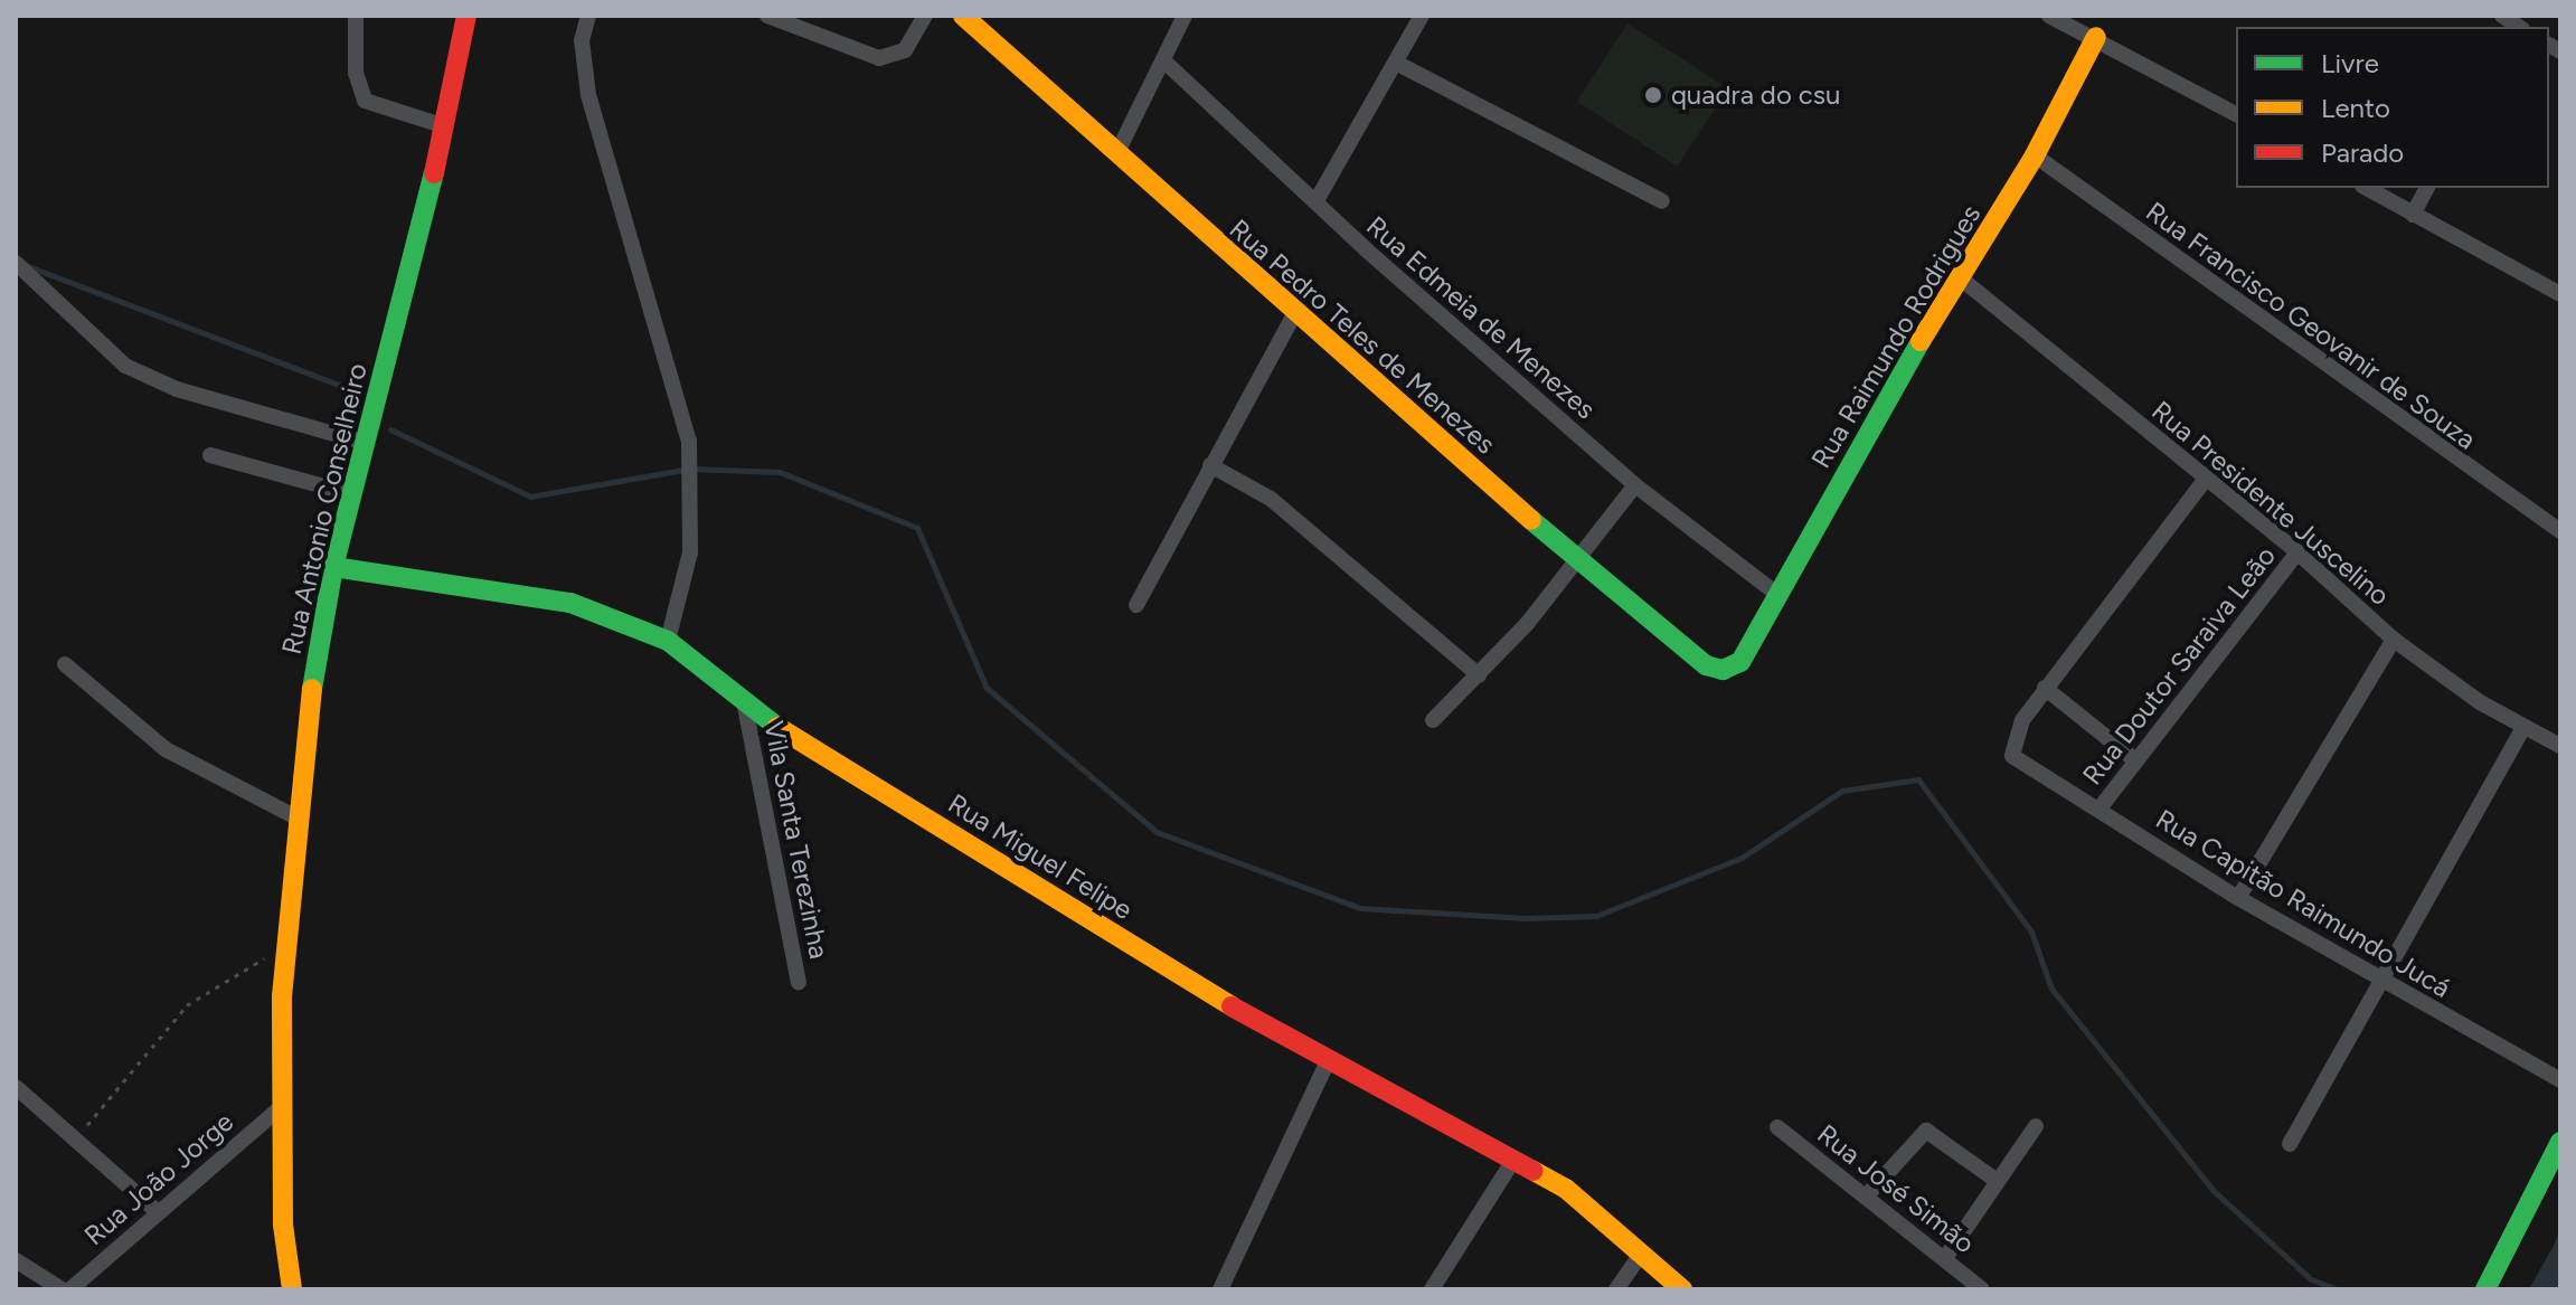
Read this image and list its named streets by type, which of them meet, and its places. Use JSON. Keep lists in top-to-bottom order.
{
  "streets": {
    "street": [
      "Rua Edmeia de Menezes",
      "Rua Francisco Geovanir de Souza",
      "Rua Pedro Teles de Menezes",
      "Rua Raimundo Rodrigues",
      "Rua Presidente Juscelino",
      "Rua Antonio Conselheiro",
      "Rua Doutor Saraiva Leão",
      "Vila Santa Terezinha",
      "Rua Miguel Felipe",
      "Rua Capitão Raimundo Jucá",
      "Rua João Jorge",
      "Rua José Simão"
    ]
  },
  "crossings": [
    ["Rua Edmeia de Menezes", "Rua Raimundo Rodrigues"],
    ["Rua Francisco Geovanir de Souza", "Rua Raimundo Rodrigues"],
    ["Rua Pedro Teles de Menezes", "Rua Raimundo Rodrigues"],
    ["Rua Raimundo Rodrigues", "Rua Presidente Juscelino"],
    ["Rua Presidente Juscelino", "Rua Doutor Saraiva Leão"],
    ["Rua Antonio Conselheiro", "Rua Miguel Felipe"],
    ["Rua Antonio Conselheiro", "Rua João Jorge"],
    ["Rua Doutor Saraiva Leão", "Rua Capitão Raimundo Jucá"],
    ["Vila Santa Terezinha", "Rua Miguel Felipe"]
  ],
  "places": ["quadra do csu"],
  "legend": ["Livre", "Lento", "Parado"]
}
